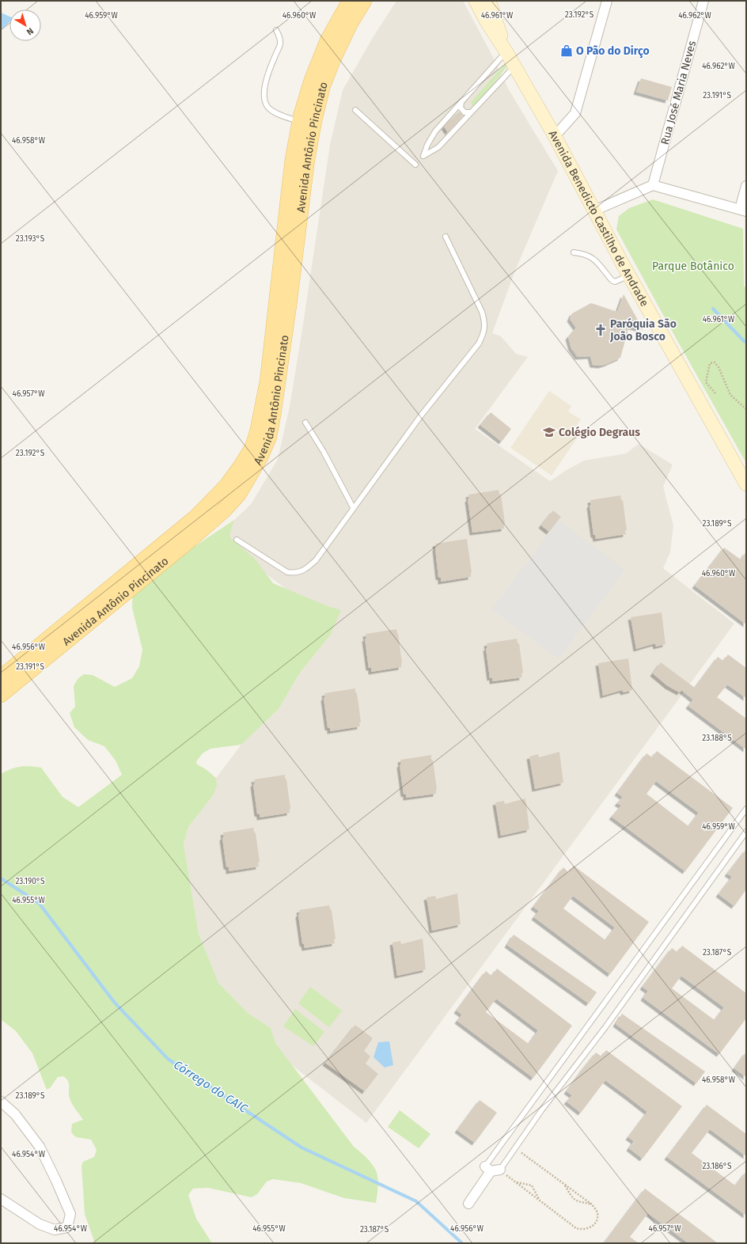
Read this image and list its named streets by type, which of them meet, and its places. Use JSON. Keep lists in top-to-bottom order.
{
  "streets": {
    "main road": ["Avenida Antônio Pincinato", "Avenida Benedicto Castilho de Andrade"],
    "street": ["Rua José Maria Neves"]
  },
  "water": ["Córrego do CAIC"],
  "parks": ["Parque Botânico"],
  "places": {
    "shop": ["O Pão do Dirço"],
    "church": ["Paróquia São João Bosco"],
    "school or university": ["Colégio Degraus"]
  },
  "north": "bottom right",
  "coordinates": [
    "23.192°S",
    "46.959°W",
    "46.960°W",
    "46.961°W",
    "46.962°W",
    "23.191°S",
    "46.958°W",
    "23.193°S",
    "46.957°W",
    "23.189°S",
    "46.956°W",
    "23.188°S",
    "23.190°S",
    "46.955°W",
    "23.187°S",
    "46.954°W",
    "23.186°S"
  ]
}
